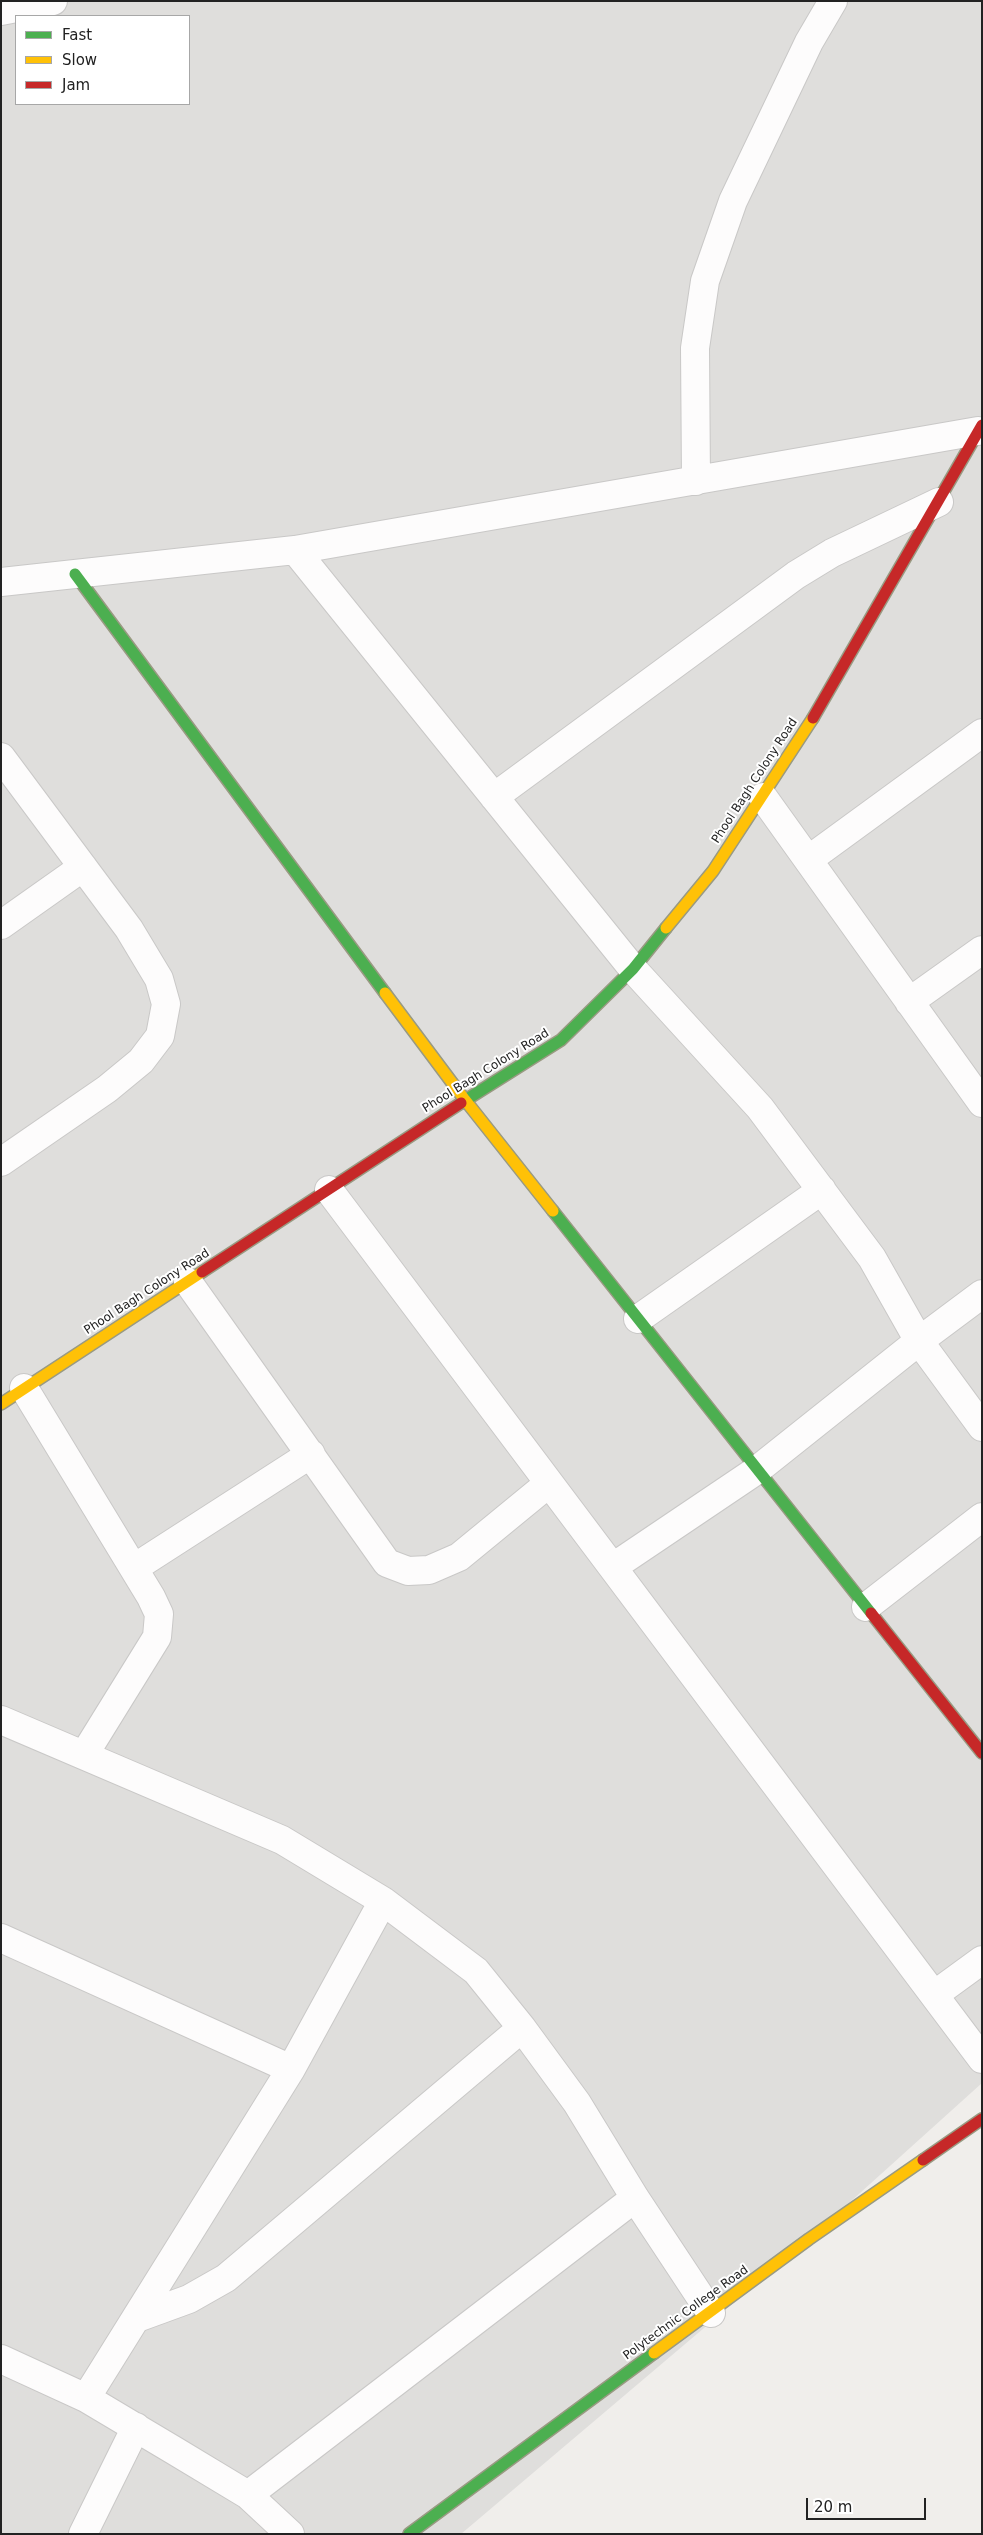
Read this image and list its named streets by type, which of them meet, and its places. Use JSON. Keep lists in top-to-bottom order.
{
  "streets": {
    "street": ["Phool Bagh Colony Road", "Polytechnic College Road"]
  },
  "legend": ["Fast", "Slow", "Jam"],
  "scale_bar": "20 m"
}
